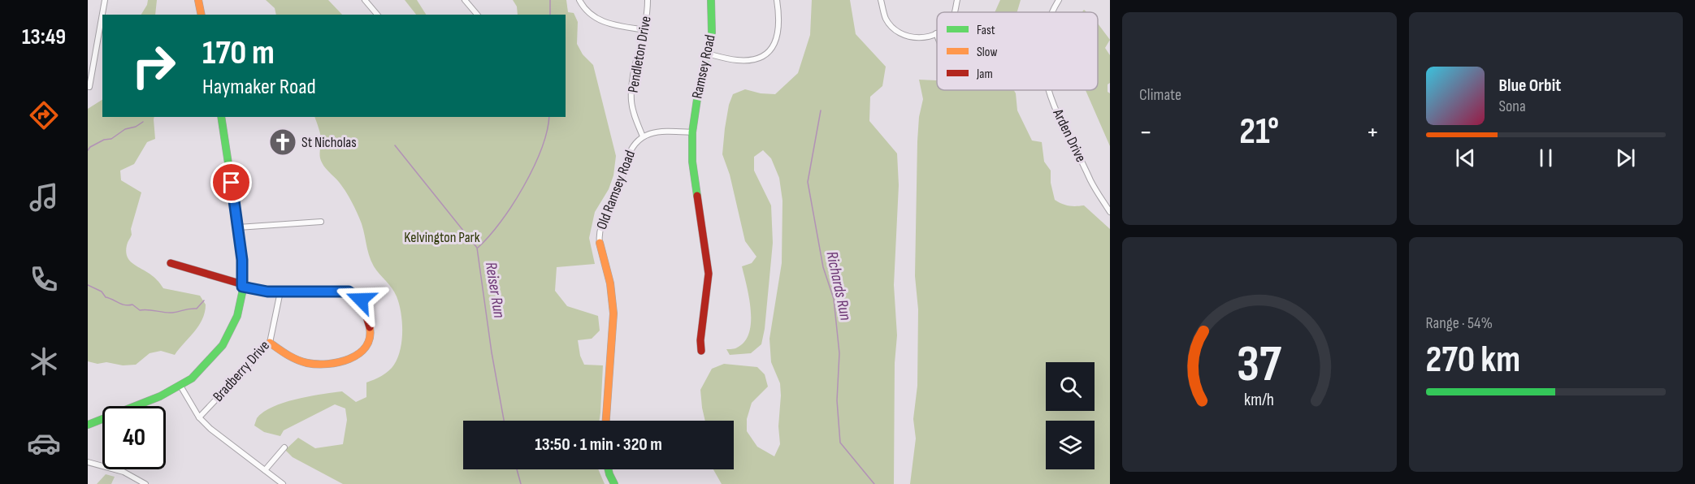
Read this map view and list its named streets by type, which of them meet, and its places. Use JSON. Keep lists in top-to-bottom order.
{
  "streets": {
    "street": [
      "Pendleton Drive",
      "Ramsey Road",
      "Arden Drive",
      "Old Ramsey Road",
      "Bradberry Drive"
    ]
  },
  "crossings": [
    ["Pendleton Drive", "Old Ramsey Road"],
    ["Ramsey Road", "Old Ramsey Road"]
  ],
  "water": ["Richards Run", "Reiser Run"],
  "parks": ["Kelvington Park"],
  "places": {
    "church": ["St Nicholas"]
  },
  "legend": ["Fast", "Slow", "Jam"],
  "page": {
    "tabs": "13:49",
    "tile": [
      "Climate",
      ["Range · 54%", "270 km"]
    ],
    "turn": ["170 m", "Haymaker Road"],
    "song": ["Blue Orbit", "Sona"],
    "heat": ["−", "21°", "+"],
    "limit": "40",
    "trip": "13:50 · 1 min · 320 m",
    "gauge": ["37", "km/h"]
  }
}
